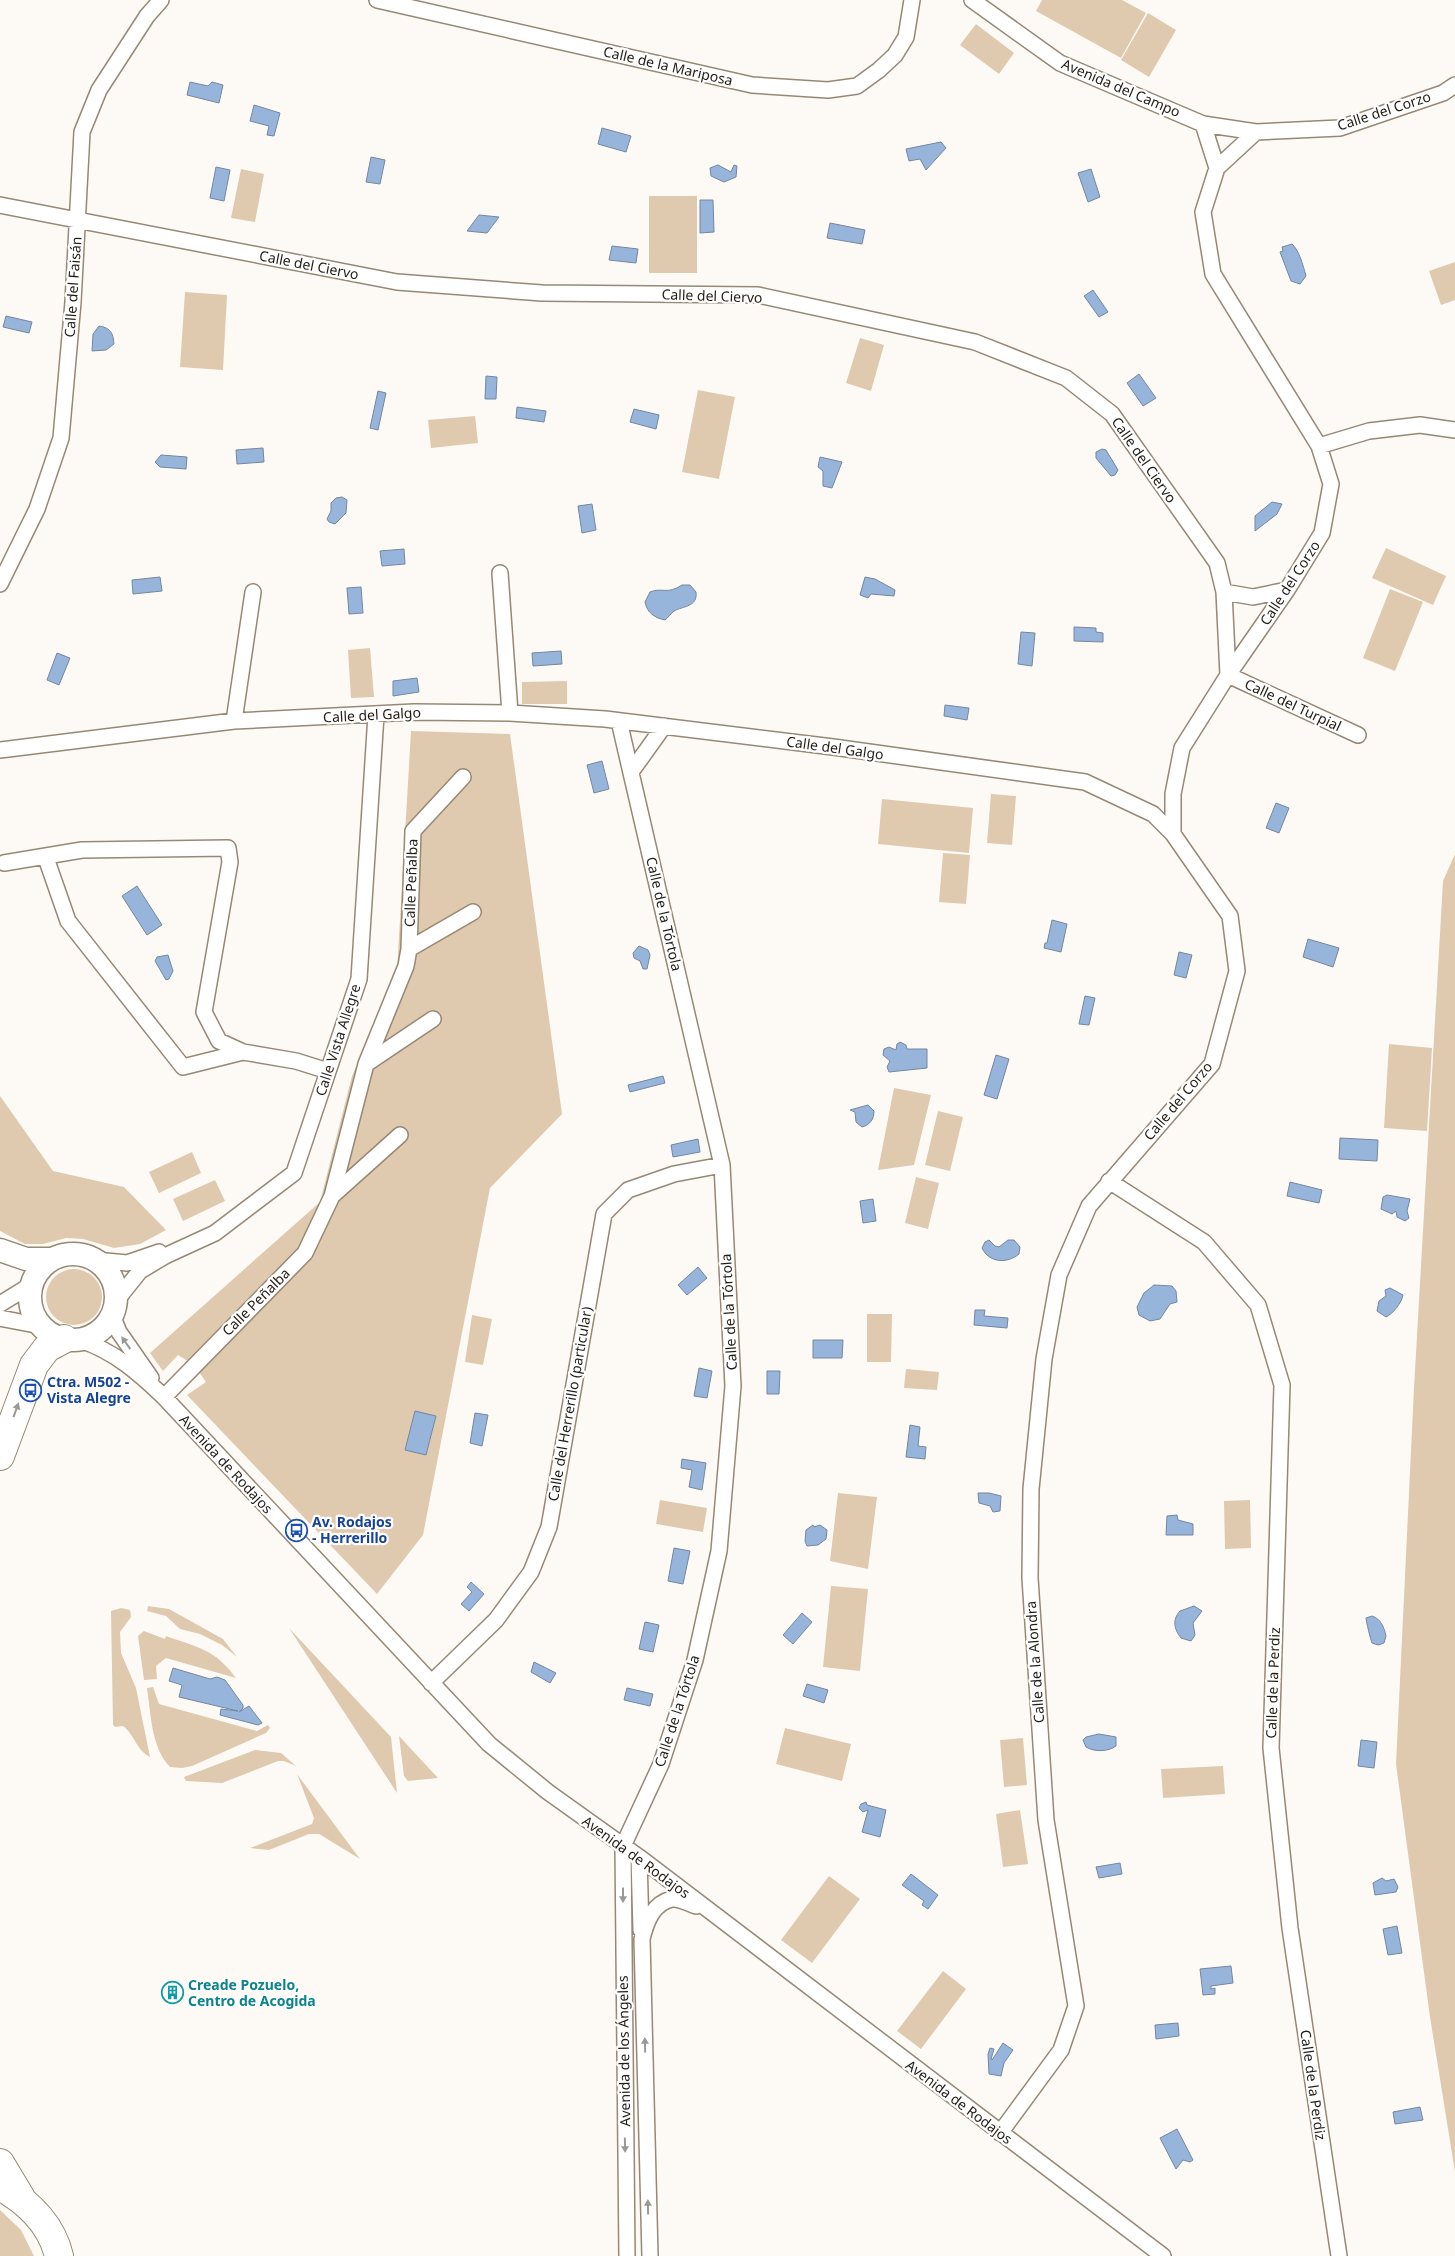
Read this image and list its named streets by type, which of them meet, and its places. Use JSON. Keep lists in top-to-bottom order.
{
  "streets": {
    "street": [
      "Calle de la Mariposa",
      "Avenida del Campo",
      "Calle del Corzo",
      "Calle del Ciervo",
      "Calle del Faisán",
      "Calle del Turpial",
      "Calle del Galgo",
      "Calle Peñalba",
      "Calle de la Tórtola",
      "Calle Vista Allegre",
      "Calle del Herrerillo (particular)",
      "Avenida de Rodajos",
      "Calle de la Alondra",
      "Calle de la Perdiz",
      "Avenida de los Ángeles"
    ]
  },
  "crossings": [
    ["Avenida del Campo", "Calle del Corzo"],
    ["Calle del Corzo", "Calle del Ciervo"],
    ["Calle del Corzo", "Calle del Turpial"],
    ["Calle del Corzo", "Calle del Galgo"],
    ["Calle del Corzo", "Calle de la Alondra"],
    ["Calle del Corzo", "Calle de la Perdiz"],
    ["Calle del Ciervo", "Calle del Faisán"],
    ["Calle del Ciervo", "Calle del Turpial"],
    ["Calle del Galgo", "Calle de la Tórtola"],
    ["Calle del Galgo", "Calle Vista Allegre"],
    ["Calle Peñalba", "Avenida de Rodajos"],
    ["Calle de la Tórtola", "Calle del Herrerillo (particular)"],
    ["Calle de la Tórtola", "Avenida de Rodajos"],
    ["Calle de la Tórtola", "Avenida de los Ángeles"],
    ["Calle Vista Allegre", "Avenida de Rodajos"],
    ["Calle del Herrerillo (particular)", "Avenida de Rodajos"],
    ["Avenida de Rodajos", "Calle de la Alondra"],
    ["Avenida de Rodajos", "Avenida de los Ángeles"],
    ["Calle de la Alondra", "Calle de la Perdiz"]
  ],
  "places": {
    "bus stop": ["Ctra. M502 - Vista Alegre", "Av. Rodajos - Herrerillo"],
    "building": ["Creade Pozuelo, Centro de Acogida"]
  }
}
